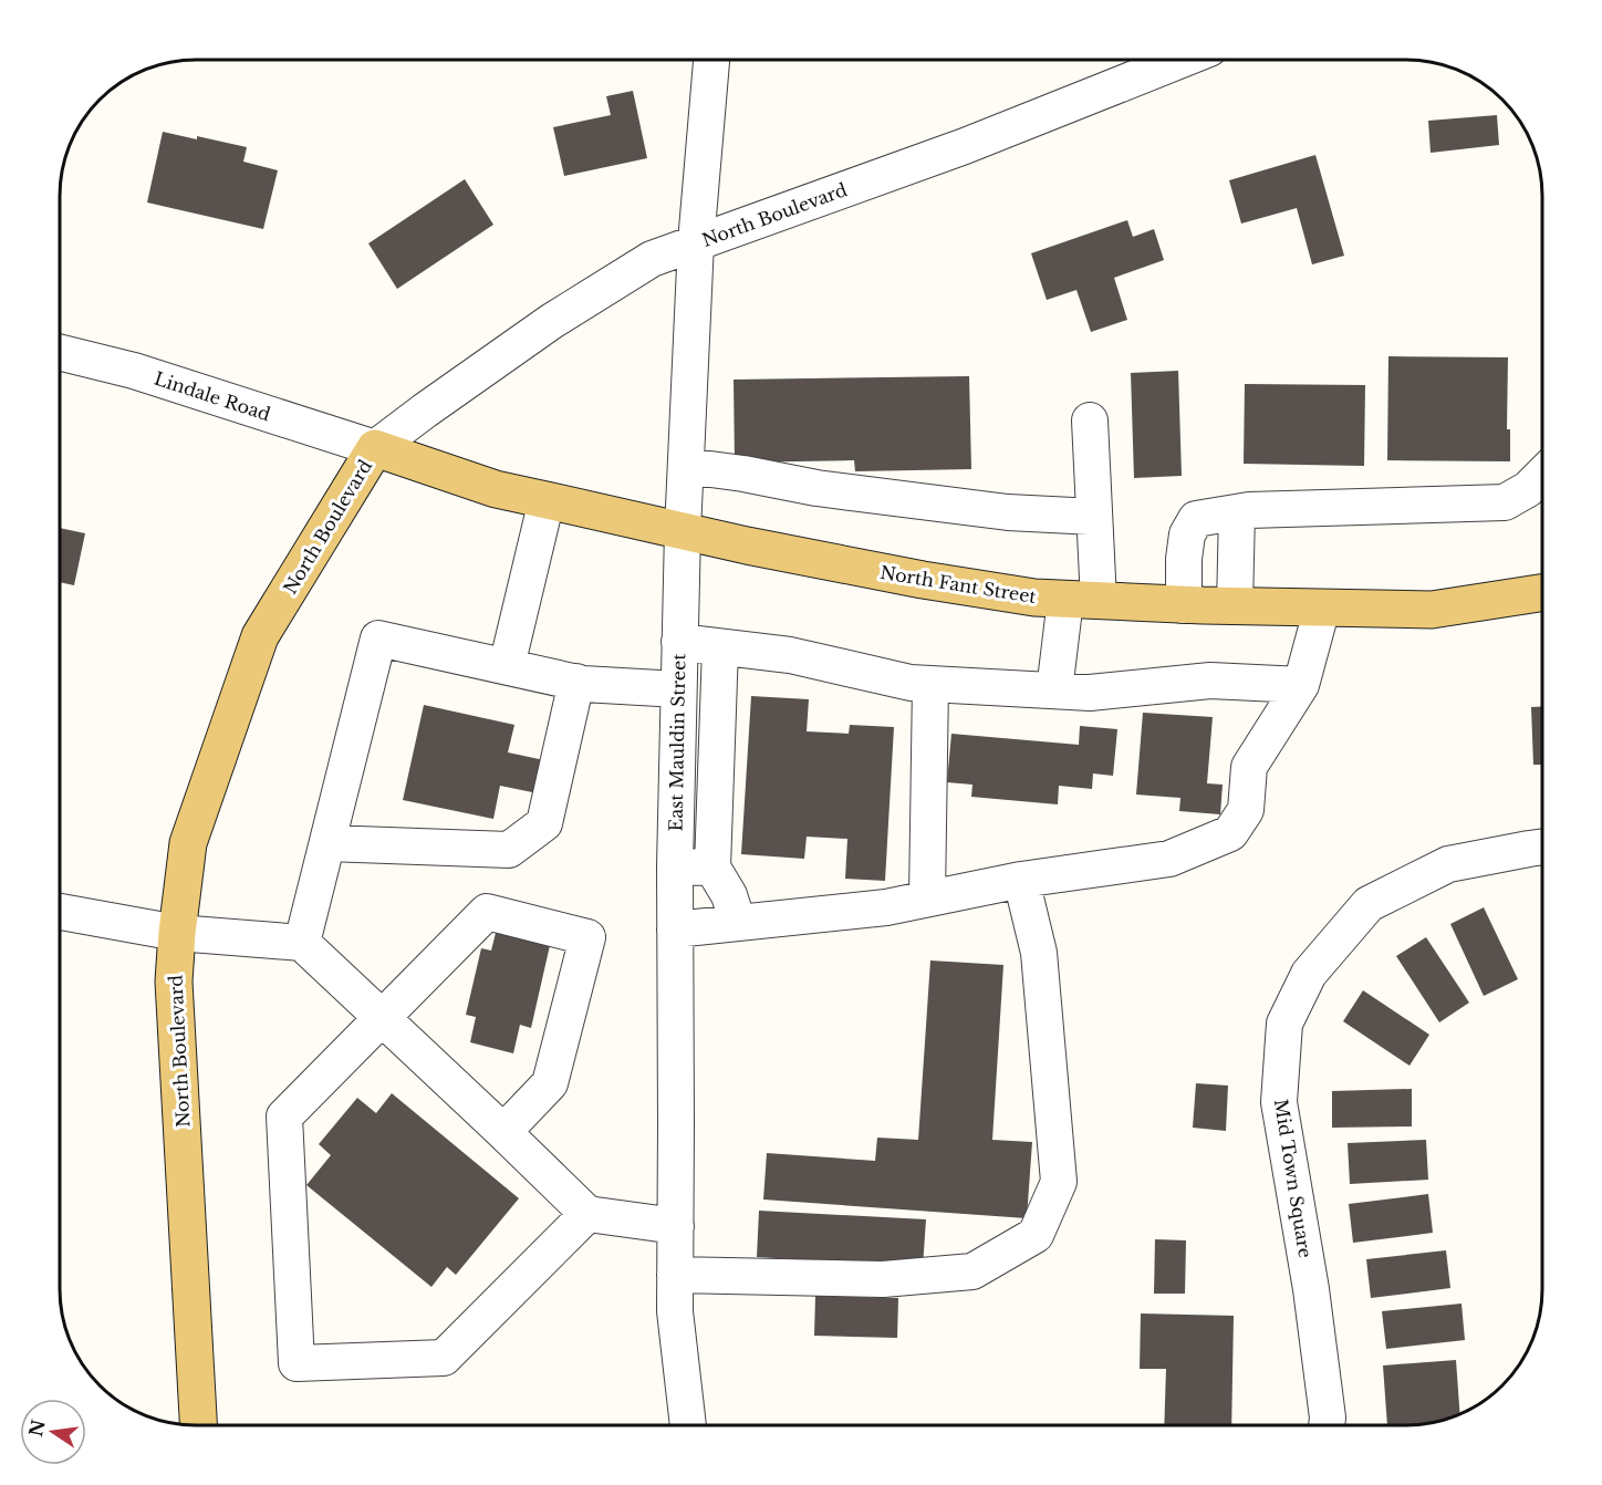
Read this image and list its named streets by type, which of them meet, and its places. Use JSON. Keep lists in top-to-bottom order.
{
  "streets": {
    "main road": ["North Boulevard", "North Fant Street"],
    "street": ["Lindale Road", "East Mauldin Street", "Mid Town Square"]
  },
  "crossings": [
    ["North Boulevard", "Lindale Road"],
    ["North Boulevard", "North Fant Street"],
    ["North Boulevard", "East Mauldin Street"],
    ["Lindale Road", "North Fant Street"],
    ["North Fant Street", "East Mauldin Street"]
  ],
  "north": "left"
}
